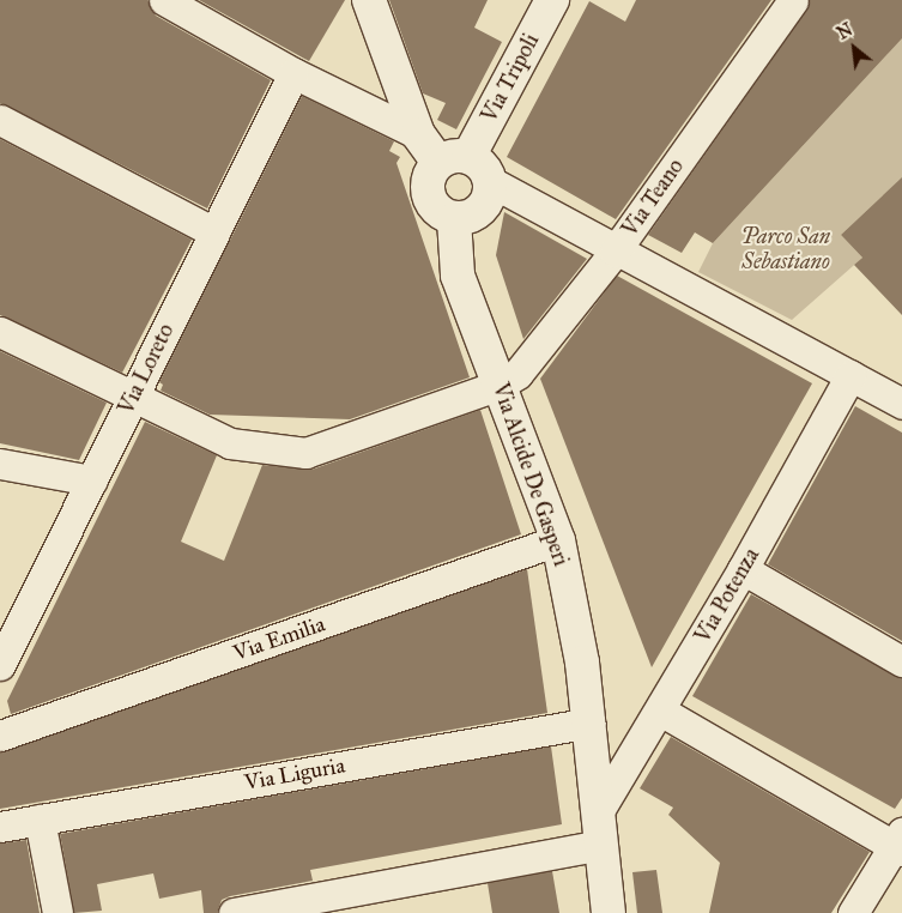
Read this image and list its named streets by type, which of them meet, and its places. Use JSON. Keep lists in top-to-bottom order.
{
  "streets": {
    "main road": ["Via Tripoli", "Via Alcide De Gasperi"],
    "street": [
      "Via Teano",
      "Via Loreto",
      "Via Potenza",
      "Via Emilia",
      "Via Liguria"
    ]
  },
  "crossings": [
    ["Via Tripoli", "Via Alcide De Gasperi"],
    ["Via Teano", "Via Loreto"],
    ["Via Teano", "Via Alcide De Gasperi"],
    ["Via Alcide De Gasperi", "Via Potenza"],
    ["Via Alcide De Gasperi", "Via Emilia"],
    ["Via Alcide De Gasperi", "Via Liguria"]
  ],
  "parks": ["Parco San Sebastiano"],
  "north": "top left"
}
